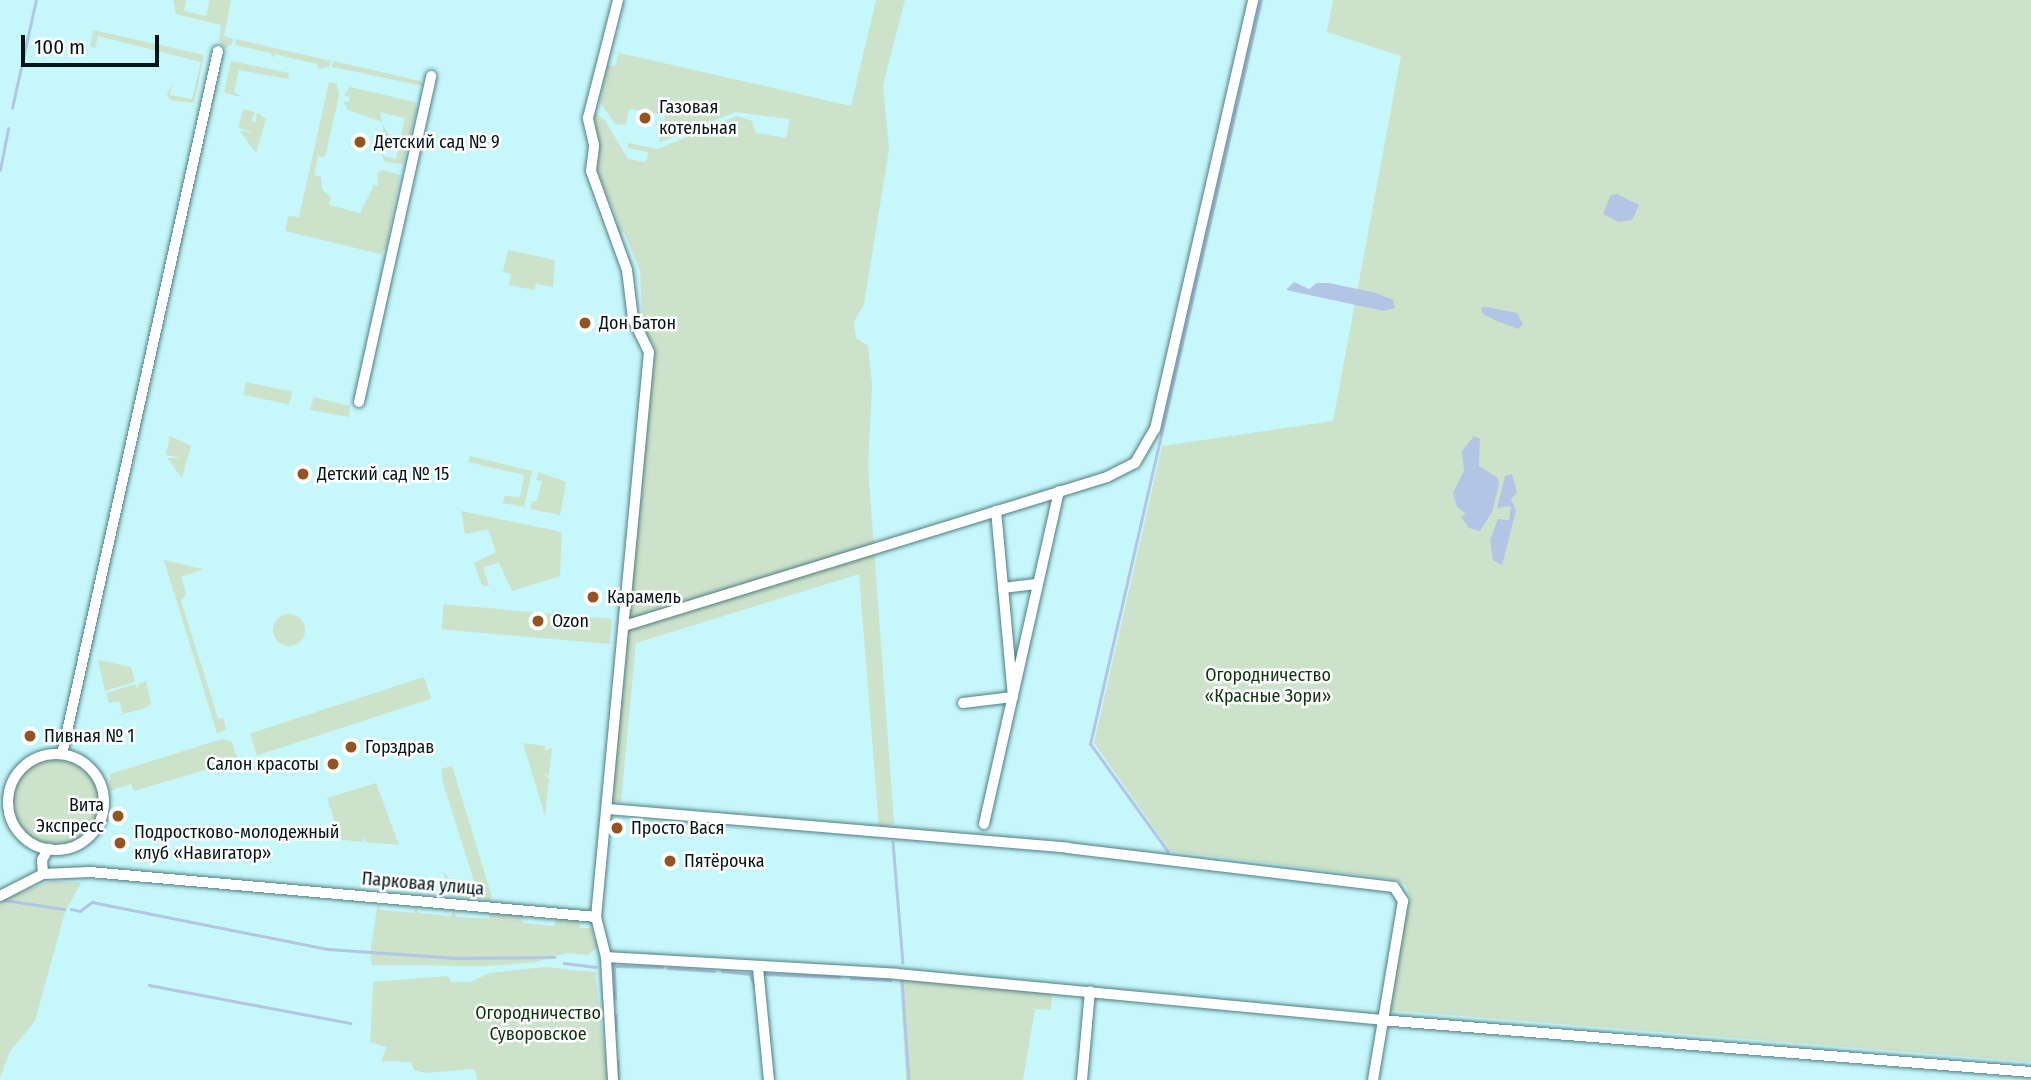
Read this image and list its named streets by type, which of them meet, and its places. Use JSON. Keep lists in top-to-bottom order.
{
  "streets": {
    "street": ["Парковая улица"]
  },
  "parks": ["Огородничество «Красные Зори»", "Огородничество Суворовское"],
  "places": [
    "Газовая котельная",
    "Детский сад № 9",
    "Дон Батон",
    "Детский сад № 15",
    "Карамель",
    "Ozon",
    "Пивная № 1",
    "Горздрав",
    "Салон красоты",
    "Вита Экспресс",
    "Просто Вася",
    "Подростково-молодежный клуб «Навигатор»",
    "Пятёрочка"
  ],
  "scale_bar": "100 m"
}
